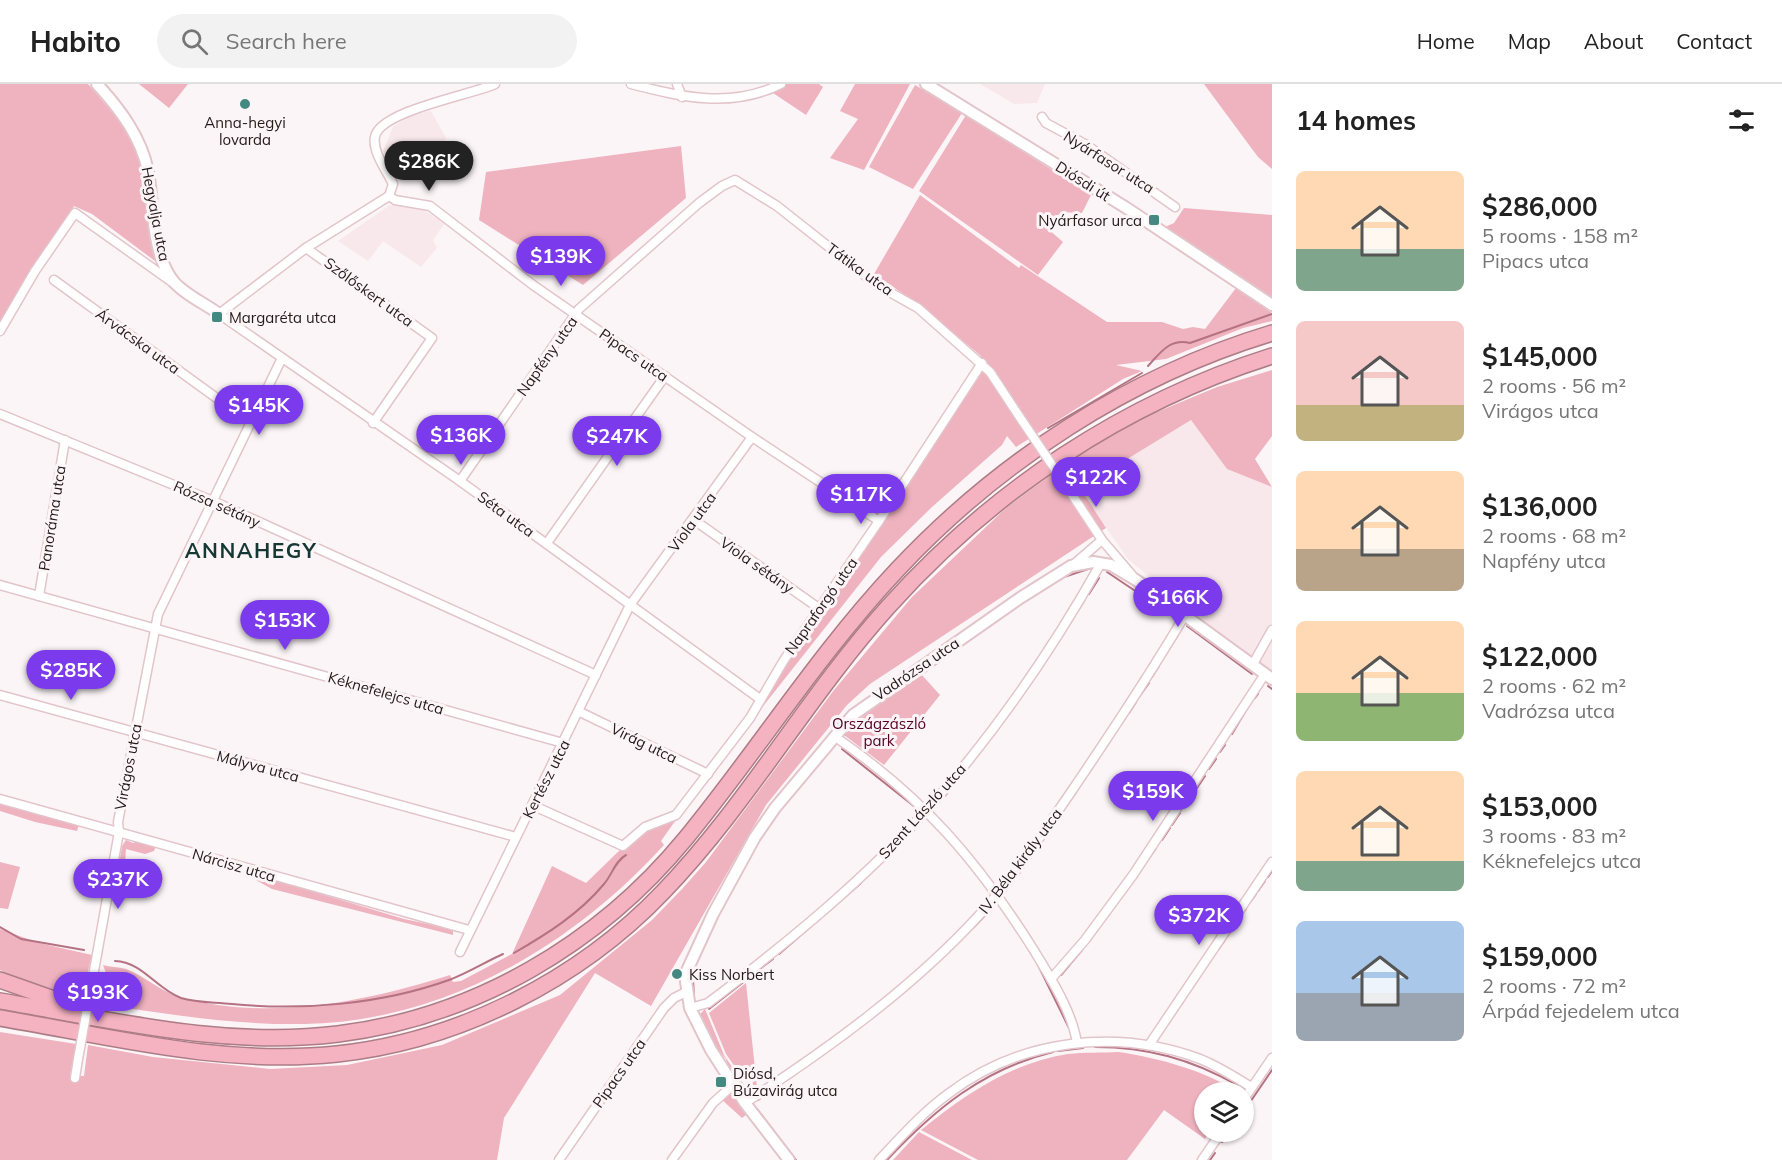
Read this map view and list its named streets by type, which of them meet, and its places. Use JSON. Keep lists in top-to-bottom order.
{
  "streets": {
    "street": [
      "Nyárfasor utca",
      "Diósdi út",
      "Hegyalja utca",
      "Tátika utca",
      "Szőlőskert utca",
      "Árvácska utca",
      "Pipacs utca",
      "Napfény utca",
      "Rózsa sétány",
      "Séta utca",
      "Panoráma utca",
      "Viola utca",
      "Viola sétány",
      "Napraforgó utca",
      "Vadrózsa utca",
      "Kéknefelejcs utca",
      "Virág utca",
      "Mályva utca",
      "Virágos utca",
      "Kertész utca",
      "Szent László utca",
      "IV. Béla király utca",
      "Nárcisz utca"
    ]
  },
  "crossings": [
    ["Tátika utca", "Napfény utca"],
    ["Tátika utca", "Napraforgó utca"],
    ["Szőlőskert utca", "Séta utca"],
    ["Árvácska utca", "Virágos utca"],
    ["Pipacs utca", "Napfény utca"],
    ["Pipacs utca", "Viola utca"],
    ["Pipacs utca", "Napraforgó utca"],
    ["Pipacs utca", "Vadrózsa utca"],
    ["Napfény utca", "Séta utca"],
    ["Rózsa sétány", "Panoráma utca"],
    ["Rózsa sétány", "Virágos utca"],
    ["Rózsa sétány", "Kertész utca"],
    ["Séta utca", "Viola utca"],
    ["Séta utca", "Napraforgó utca"],
    ["Séta utca", "Virágos utca"],
    ["Séta utca", "Kertész utca"],
    ["Panoráma utca", "Kéknefelejcs utca"],
    ["Viola utca", "Viola sétány"],
    ["Viola utca", "Kertész utca"],
    ["Viola sétány", "Napraforgó utca"],
    ["Napraforgó utca", "Virág utca"],
    ["Napraforgó utca", "Kertész utca"],
    ["Vadrózsa utca", "Szent László utca"],
    ["Vadrózsa utca", "IV. Béla király utca"],
    ["Kéknefelejcs utca", "Virágos utca"],
    ["Kéknefelejcs utca", "Kertész utca"],
    ["Virág utca", "Kertész utca"],
    ["Mályva utca", "Virágos utca"],
    ["Mályva utca", "Kertész utca"],
    ["Virágos utca", "Nárcisz utca"],
    ["Kertész utca", "Nárcisz utca"]
  ],
  "districts": ["ANNAHEGY"],
  "parks": ["Országzászló park"],
  "places": {
    "other": ["Anna-hegyi lovarda", "Kiss Norbert"],
    "transit": ["Nyárfasor urca", "Margaréta utca", "Diósd, Búzavirág utca"]
  },
  "page": {
    "header": "Habito",
    "search": "Search here",
    "nav": [
      "Home",
      "Map",
      "About",
      "Contact"
    ],
    "heading": "14 homes",
    "price": [
      "$286K",
      "$139K",
      "$145K",
      "$136K",
      "$247K",
      "$122K",
      "$117K",
      "$166K",
      "$153K",
      "$285K",
      "$159K",
      "$237K",
      "$372K",
      "$193K"
    ],
    "list": [
      {
        "name": "$286,000",
        "note": "5 rooms · 158 m² · Pipacs utca"
      },
      {
        "name": "$145,000",
        "note": "2 rooms · 56 m² · Virágos utca"
      },
      {
        "name": "$136,000",
        "note": "2 rooms · 68 m² · Napfény utca"
      },
      {
        "name": "$122,000",
        "note": "2 rooms · 62 m² · Vadrózsa utca"
      },
      {
        "name": "$153,000",
        "note": "3 rooms · 83 m² · Kéknefelejcs utca"
      },
      {
        "name": "$159,000",
        "note": "2 rooms · 72 m² · Árpád fejedelem utca"
      }
    ]
  }
}
